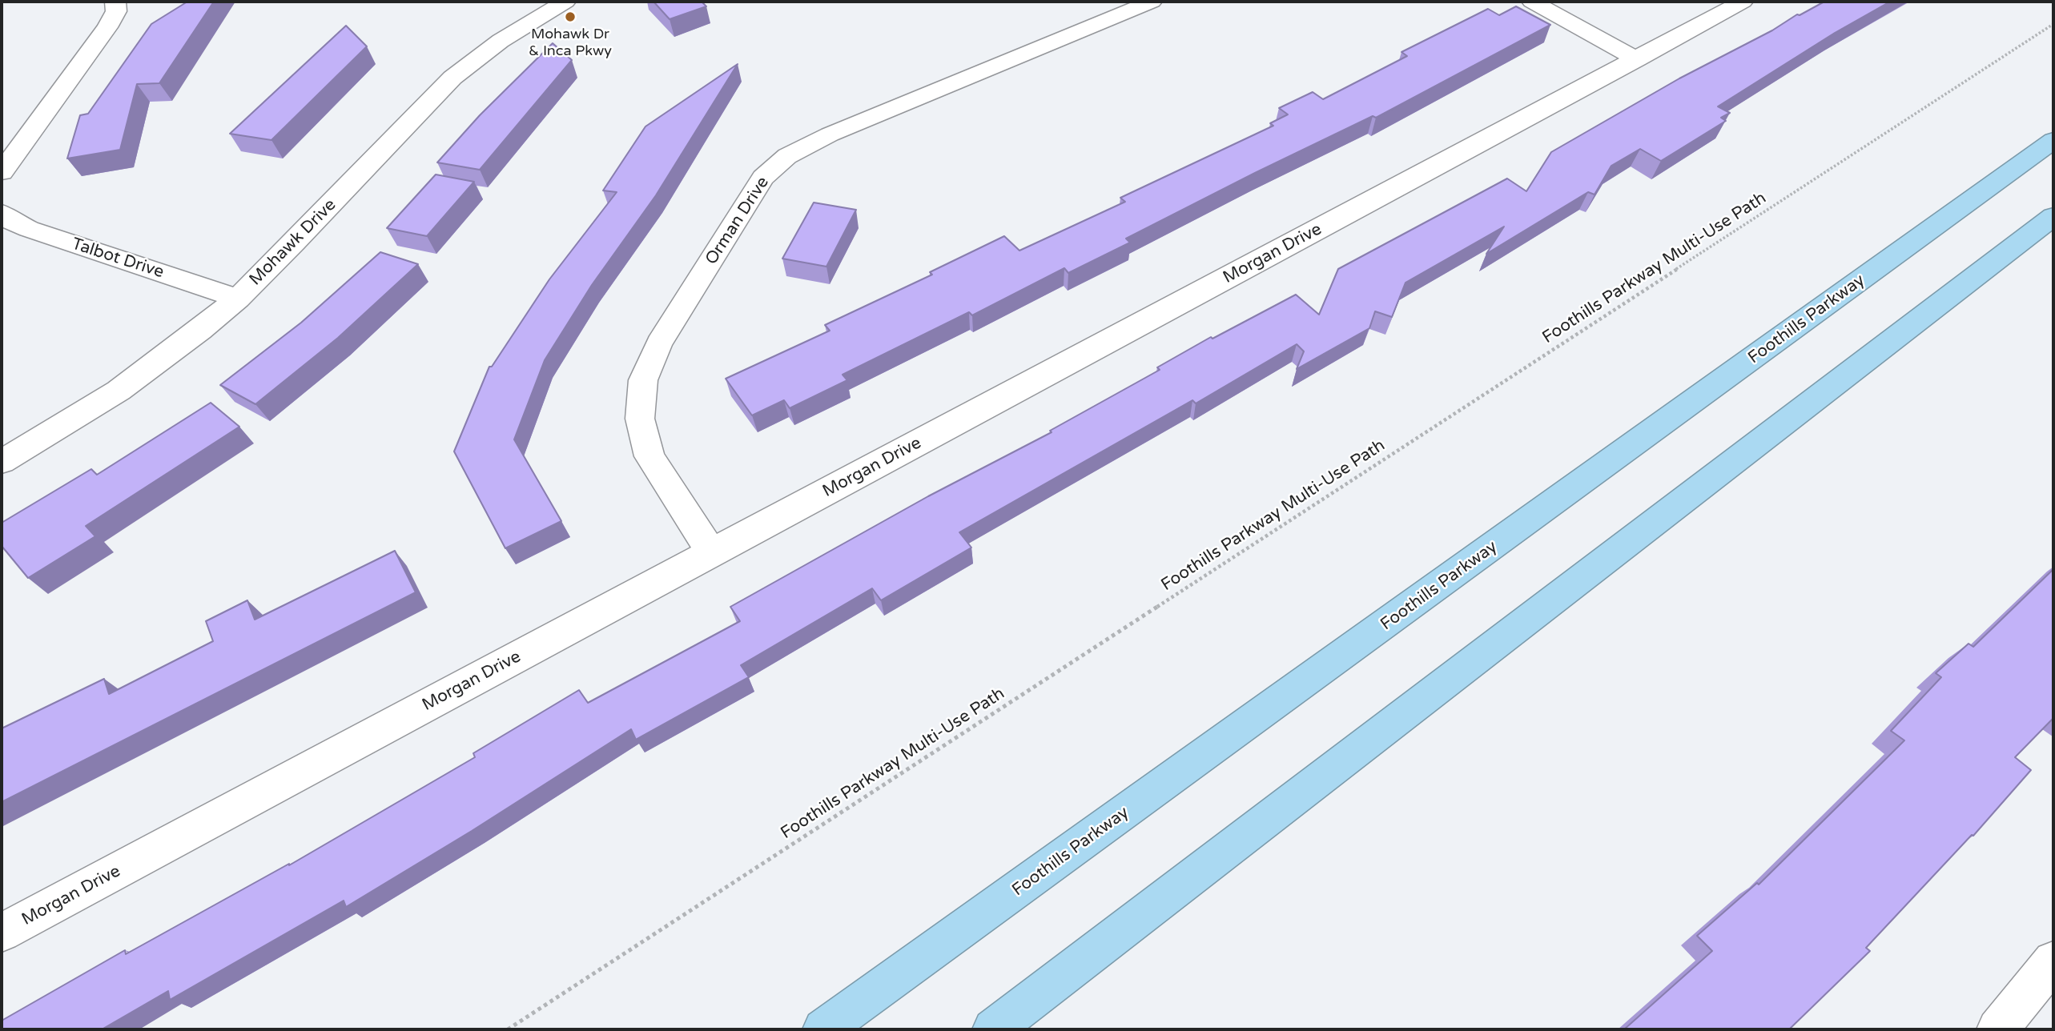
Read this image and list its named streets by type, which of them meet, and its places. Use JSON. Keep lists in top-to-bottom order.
{
  "streets": {
    "highway": ["Foothills Parkway"],
    "street": [
      "Orman Drive",
      "Mohawk Drive",
      "Morgan Drive",
      "Talbot Drive"
    ],
    "path": ["Foothills Parkway Multi-Use Path"]
  },
  "crossings": [
    ["Orman Drive", "Morgan Drive"],
    ["Mohawk Drive", "Talbot Drive"]
  ],
  "places": ["Mohawk Dr & Inca Pkwy"]
}
